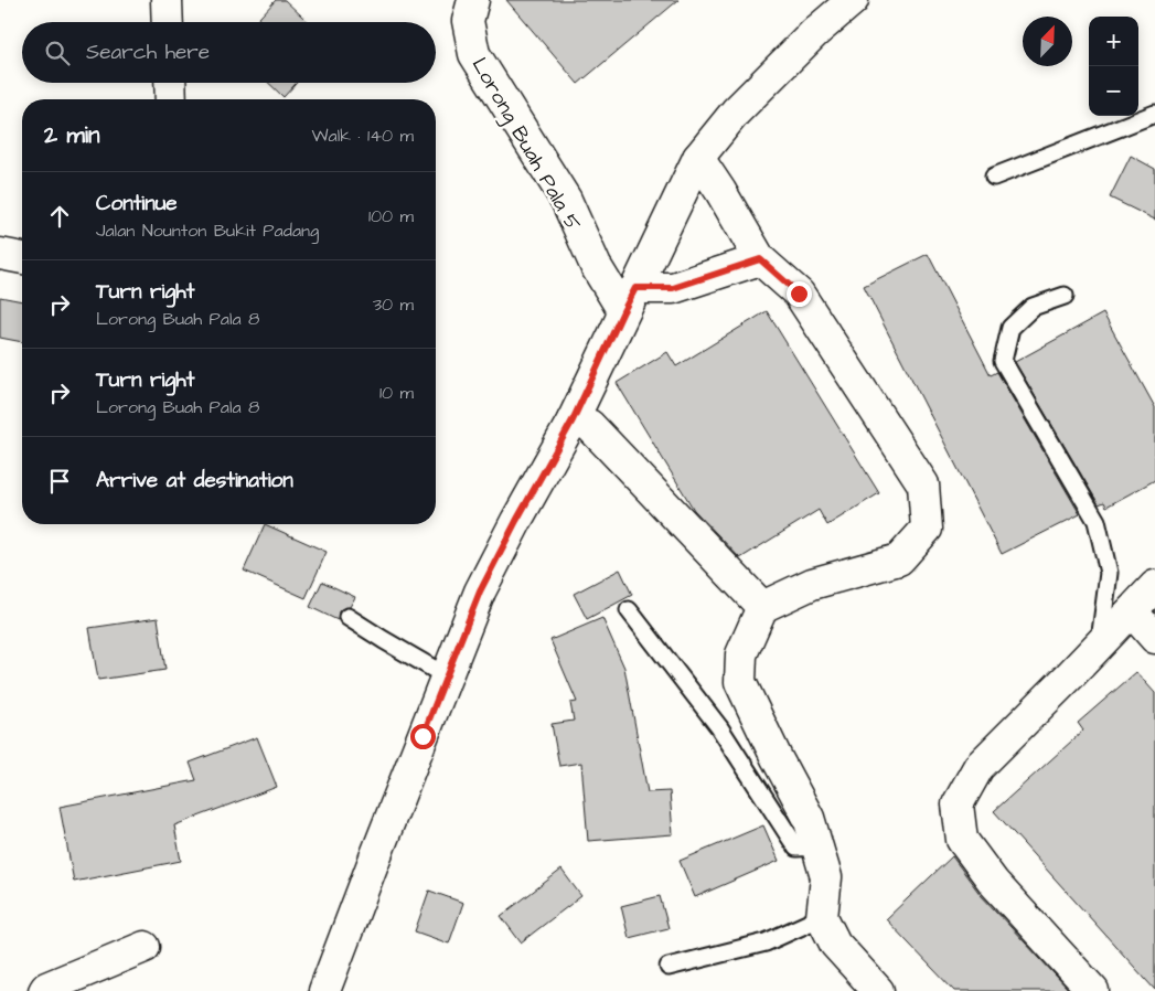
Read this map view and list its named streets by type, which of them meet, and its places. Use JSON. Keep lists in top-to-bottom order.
{
  "streets": {
    "street": ["Lorong Buah Pala 5"]
  },
  "north": "top right",
  "page": {
    "map_buttons": ["+", "−"],
    "search": "Search here",
    "heading": ["2 min", "Walk · 140 m"],
    "list": [
      ["Continue", "Jalan Nounton Bukit Padang", "100 m"],
      ["Turn right", "Lorong Buah Pala 8", "30 m"],
      ["Turn right", "Lorong Buah Pala 8", "10 m"],
      "Arrive at destination"
    ]
  }
}
